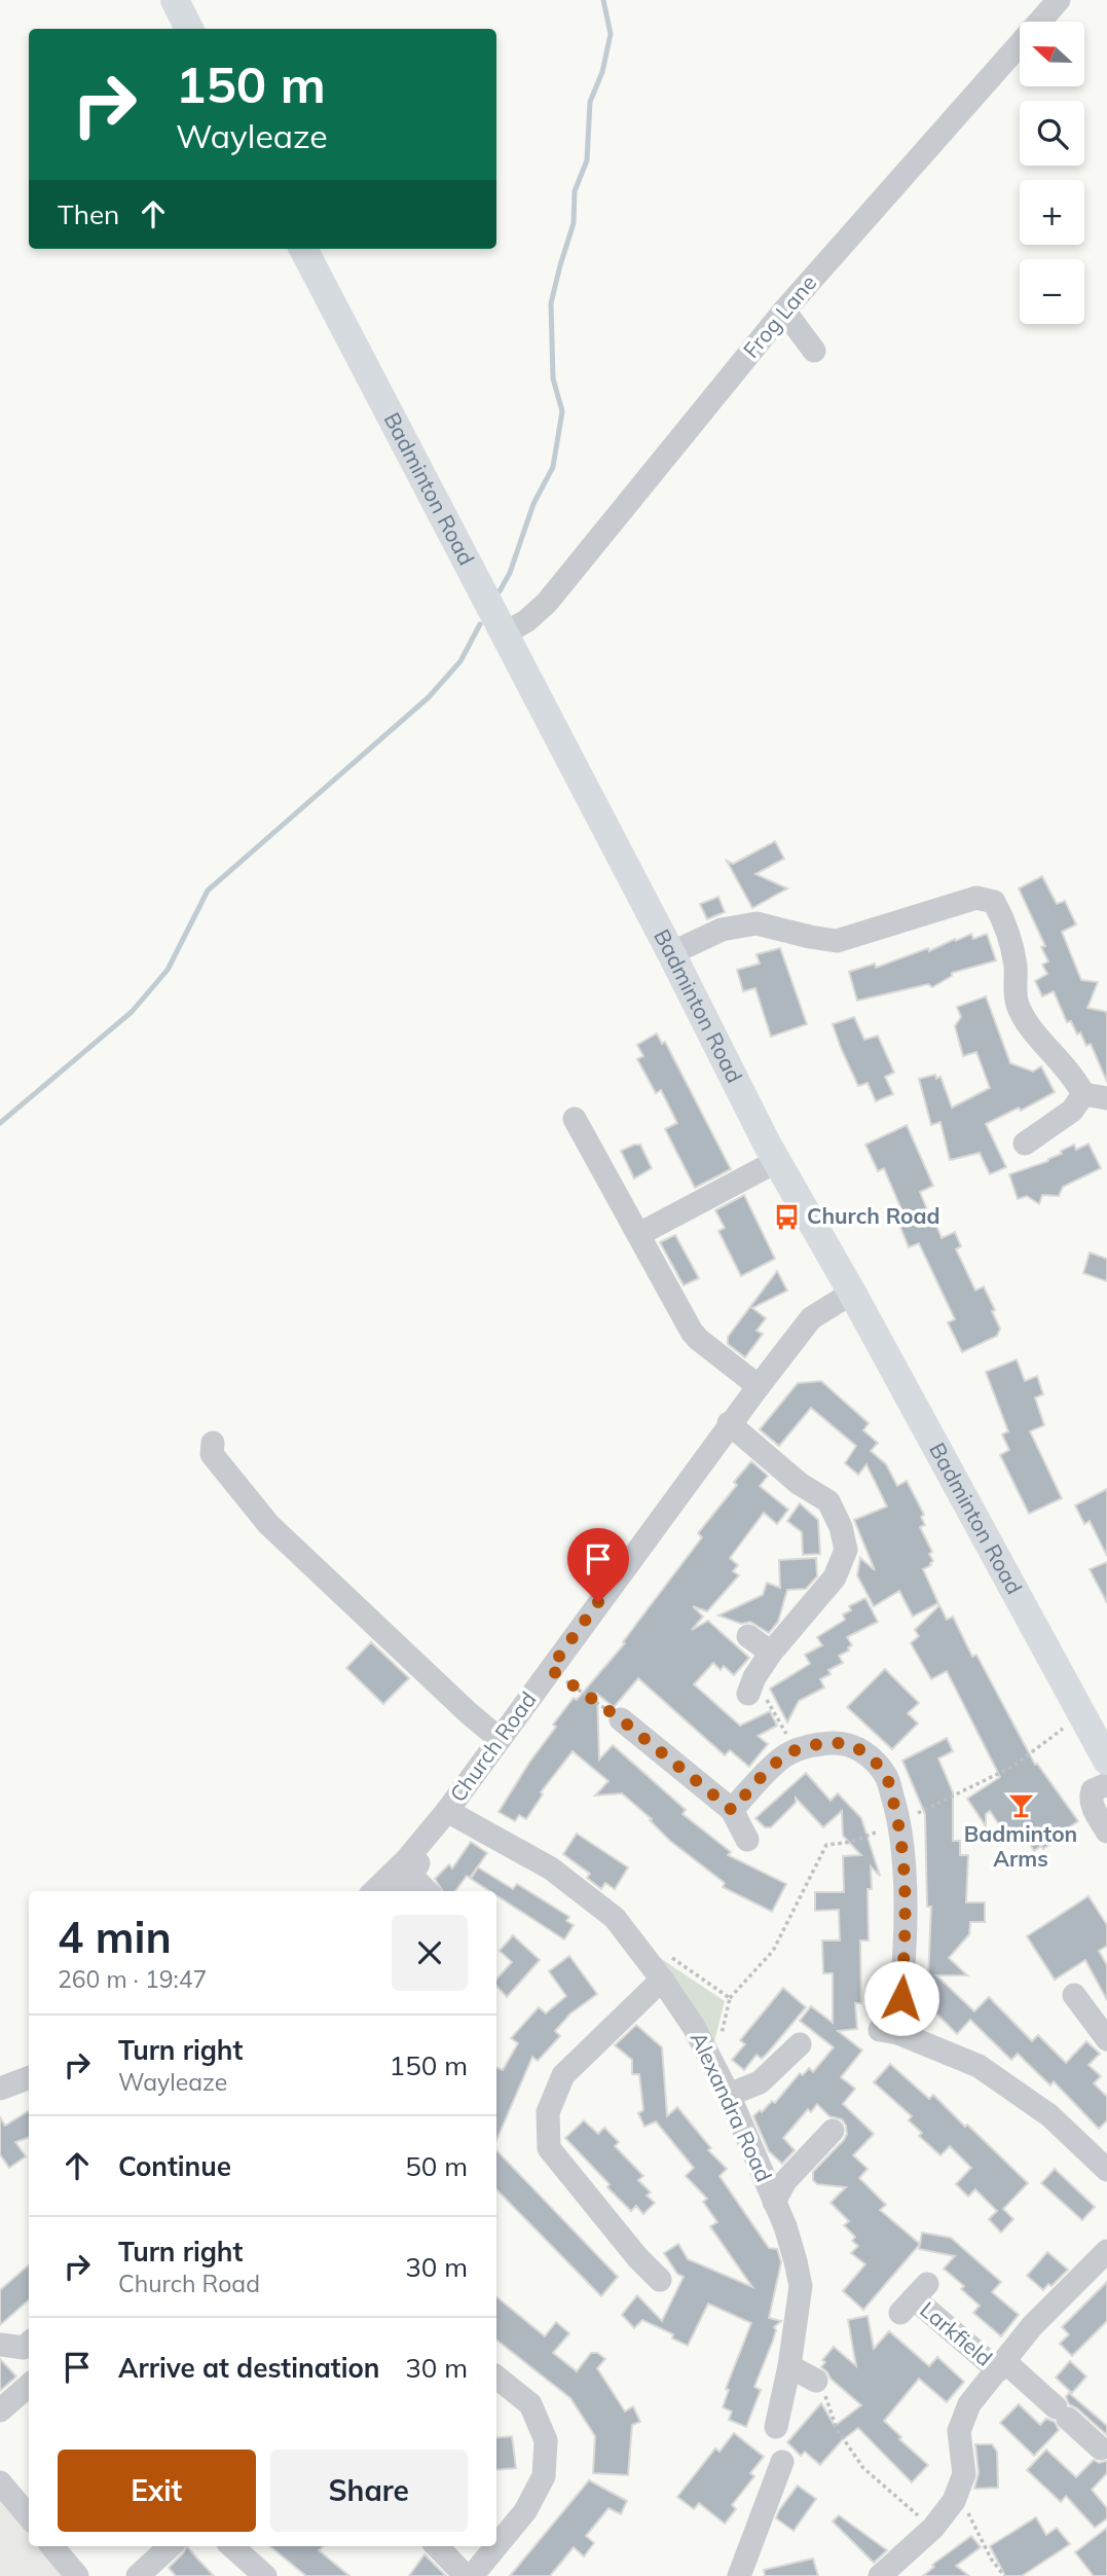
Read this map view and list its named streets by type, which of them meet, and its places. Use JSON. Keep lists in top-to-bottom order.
{
  "streets": {
    "main road": ["Badminton Road"],
    "street": [
      "Frog Lane",
      "Church Road",
      "Alexandra Road",
      "Larkfield"
    ]
  },
  "crossings": [
    ["Frog Lane", "Badminton Road"],
    ["Badminton Road", "Church Road"],
    ["Church Road", "Alexandra Road"]
  ],
  "places": {
    "bus stop": ["Church Road"],
    "bar": ["Badminton Arms"]
  },
  "north": "left",
  "page": {
    "map_buttons": ["+", "−"],
    "turn": ["150 m", "Wayleaze"],
    "then": "Then",
    "heading": ["4 min", "260 m · 19:47"],
    "list": [
      {
        "name": "Turn right",
        "note": "Wayleaze",
        "value": "150 m"
      },
      {
        "name": "Continue",
        "value": "50 m"
      },
      {
        "name": "Turn right",
        "note": "Church Road",
        "value": "30 m"
      },
      {
        "name": "Arrive at destination",
        "value": "30 m"
      }
    ],
    "buttons": ["Exit", "Share"]
  }
}
